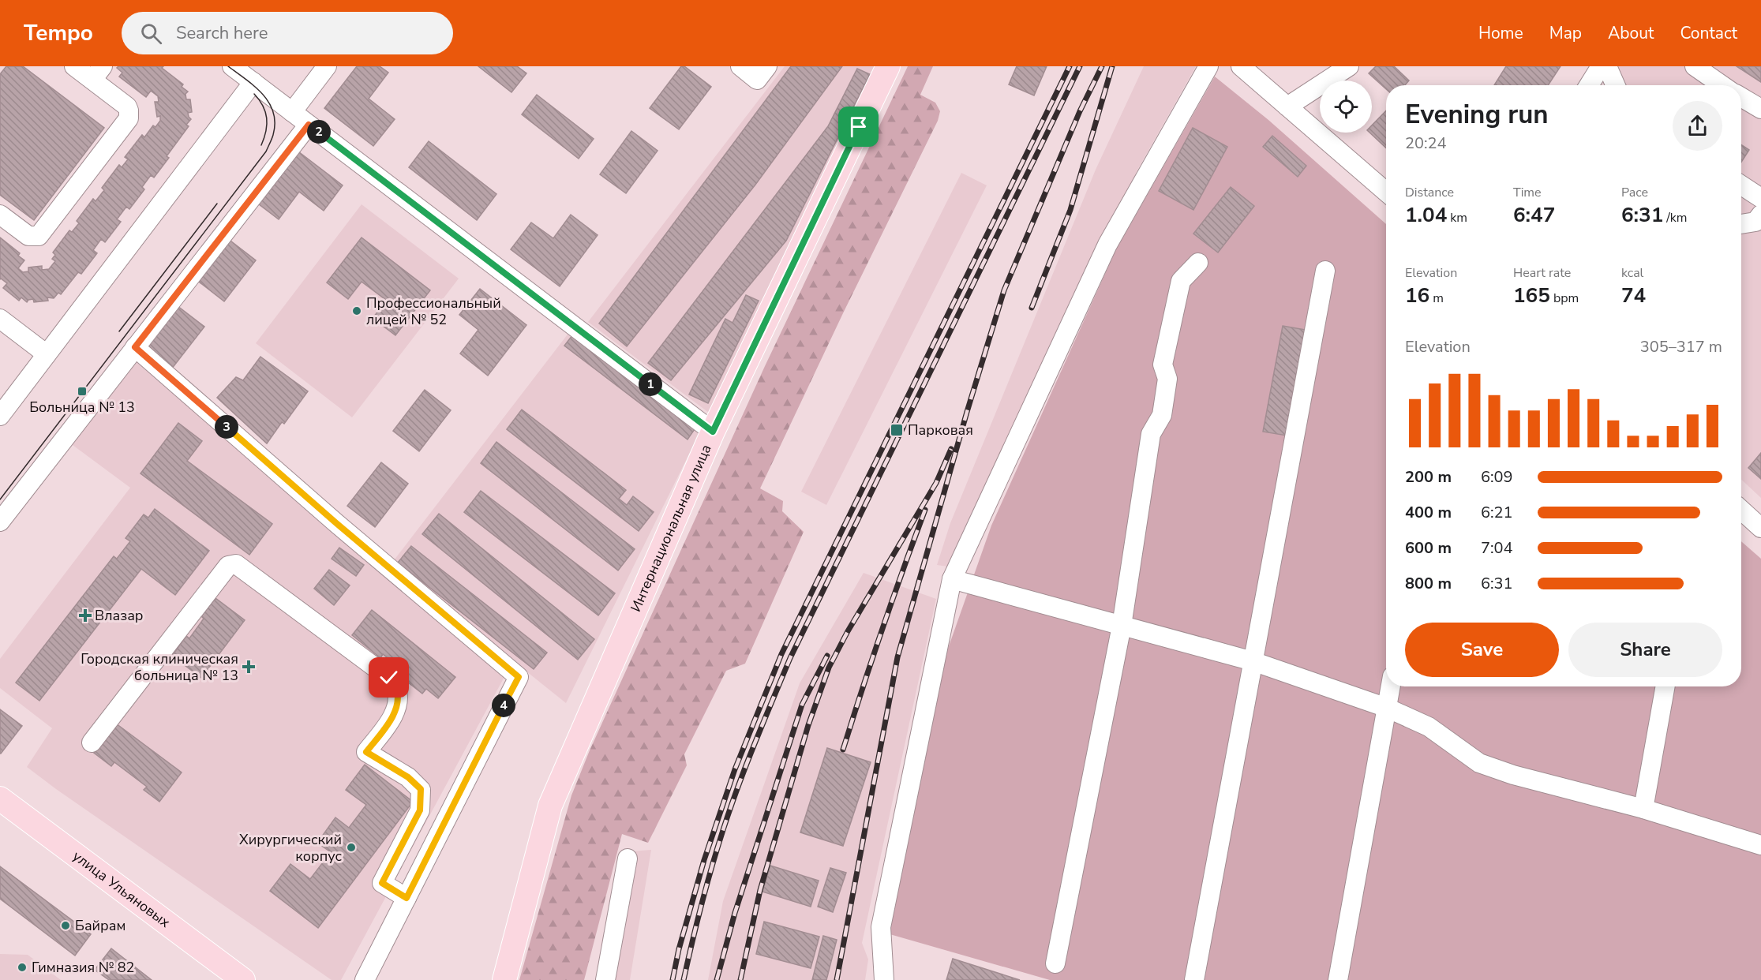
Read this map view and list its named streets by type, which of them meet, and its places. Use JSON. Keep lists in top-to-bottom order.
{
  "streets": {
    "main road": ["Интернациональная улица", "улица Ульяновых"]
  },
  "places": {
    "other": [
      "Профессиональный лицей № 52",
      "Хирургический корпус",
      "Байрам",
      "Гимназия № 82"
    ],
    "transit": ["Больница № 13", "Парковая"],
    "health": ["Влазар", "Городская клиническая больница № 13"]
  },
  "page": {
    "header": "Tempo",
    "search": "Search here",
    "nav": [
      "Home",
      "Map",
      "About",
      "Contact"
    ],
    "heading": ["Evening run", "20:24"],
    "pins": [
      "2",
      "1",
      "3",
      "4"
    ],
    "stats": [
      ["Distance", "1.04 km"],
      ["Time", "6:47"],
      ["Pace", "6:31 /km"],
      ["Elevation", "16 m"],
      ["Heart rate", "165 bpm"],
      ["kcal", "74"]
    ],
    "chart": ["Elevation", "305–317 m"],
    "list": [
      {
        "name": "200 m",
        "note": "6:09"
      },
      {
        "name": "400 m",
        "note": "6:21"
      },
      {
        "name": "600 m",
        "note": "7:04"
      },
      {
        "name": "800 m",
        "note": "6:31"
      }
    ],
    "buttons": ["Save", "Share"]
  }
}
